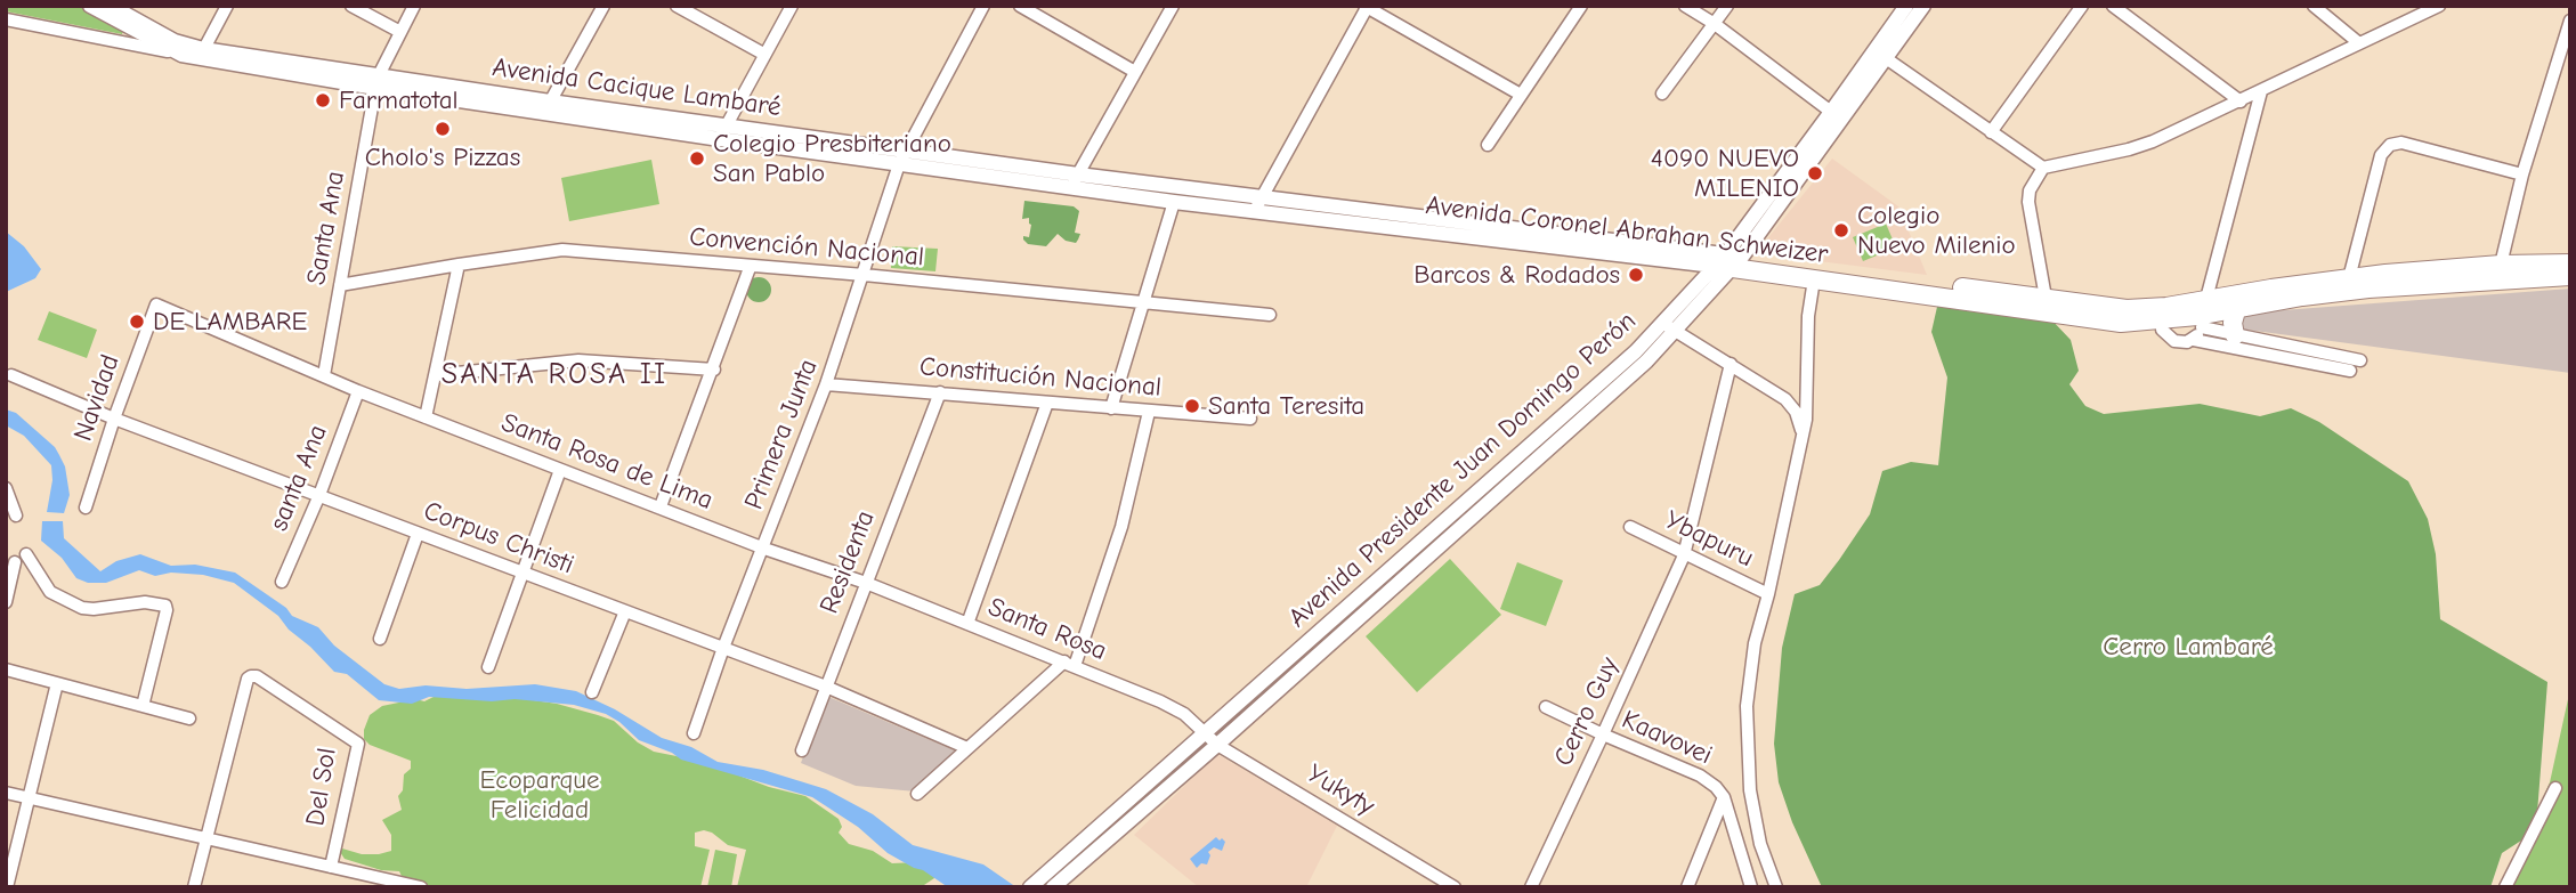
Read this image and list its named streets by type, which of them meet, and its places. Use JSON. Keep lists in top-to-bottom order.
{
  "streets": {
    "highway": ["Avenida Coronel Abrahan Schweizer"],
    "main road": ["Avenida Cacique Lambaré", "Avenida Presidente Juan Domingo Perón"],
    "street": [
      "Santa Ana",
      "Convención Nacional",
      "Constitución Nacional",
      "Navidad",
      "Primera Junta",
      "Santa Rosa de Lima",
      "santa Ana",
      "Corpus Christi",
      "Ybapuru",
      "Residenta",
      "Santa Rosa",
      "Cerro Guy",
      "Kaavovei",
      "Del Sol",
      "Yukyty"
    ]
  },
  "crossings": [
    ["Avenida Cacique Lambaré", "Santa Ana"],
    ["Avenida Cacique Lambaré", "Avenida Coronel Abrahan Schweizer"],
    ["Avenida Cacique Lambaré", "Primera Junta"],
    ["Santa Ana", "Convención Nacional"],
    ["Santa Ana", "Santa Rosa de Lima"],
    ["Avenida Coronel Abrahan Schweizer", "Avenida Presidente Juan Domingo Perón"],
    ["Convención Nacional", "Primera Junta"],
    ["Constitución Nacional", "Primera Junta"],
    ["Constitución Nacional", "Residenta"],
    ["Navidad", "Santa Rosa de Lima"],
    ["Navidad", "Corpus Christi"],
    ["Primera Junta", "Santa Rosa de Lima"],
    ["Primera Junta", "Corpus Christi"],
    ["Santa Rosa de Lima", "santa Ana"],
    ["Santa Rosa de Lima", "Residenta"],
    ["Santa Rosa de Lima", "Santa Rosa"],
    ["Avenida Presidente Juan Domingo Perón", "Santa Rosa"],
    ["Avenida Presidente Juan Domingo Perón", "Yukyty"],
    ["santa Ana", "Corpus Christi"],
    ["Corpus Christi", "Residenta"],
    ["Ybapuru", "Cerro Guy"],
    ["Residenta", "Santa Rosa"],
    ["Santa Rosa", "Yukyty"],
    ["Cerro Guy", "Kaavovei"]
  ],
  "districts": ["SANTA ROSA II"],
  "parks": ["Cerro Lambaré", "Ecoparque Felicidad"],
  "places": [
    "Farmatotal",
    "Cholo's Pizzas",
    "Colegio Presbiteriano San Pablo",
    "4090 NUEVO MILENIO",
    "Colegio Nuevo Milenio",
    "Barcos & Rodados",
    "DE LAMBARE",
    "Santa Teresita"
  ]
}
